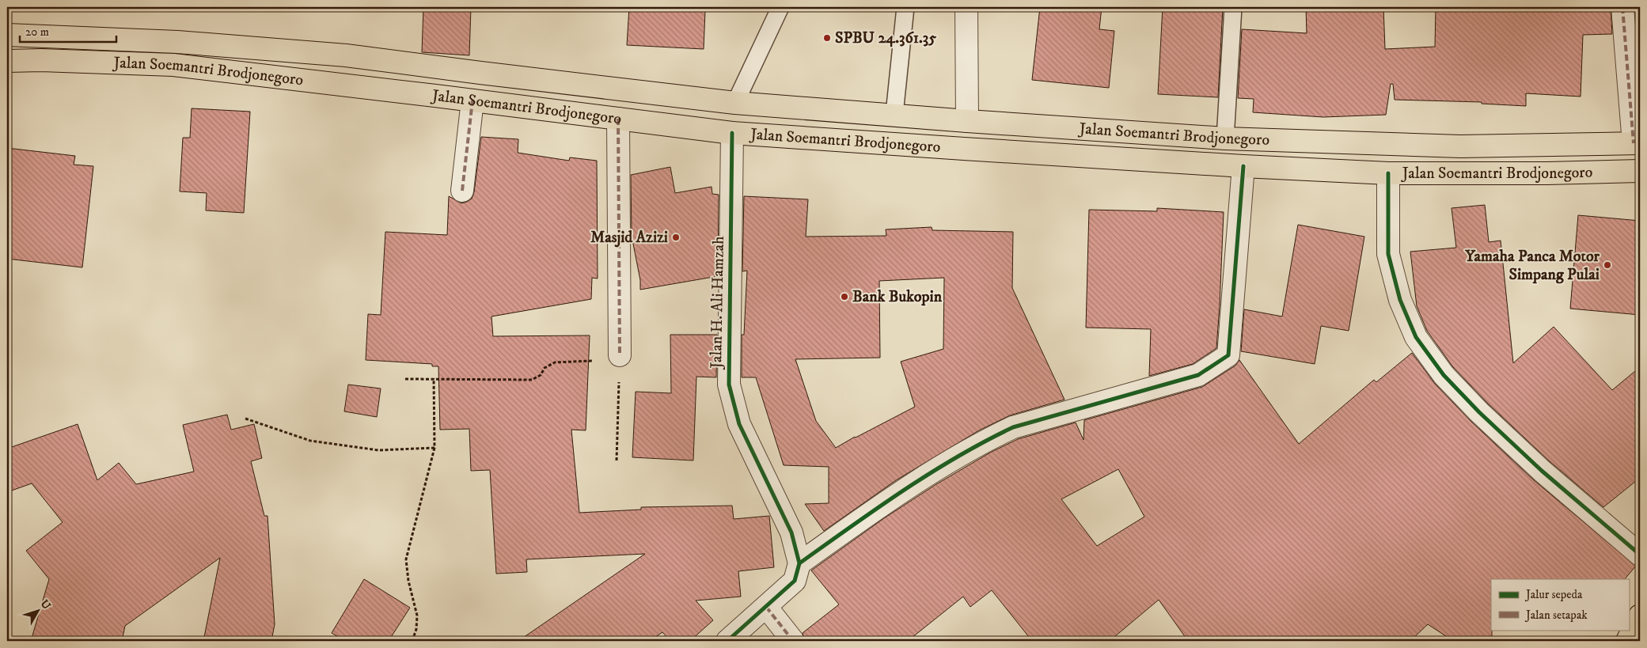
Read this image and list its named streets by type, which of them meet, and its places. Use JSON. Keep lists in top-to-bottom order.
{
  "streets": {
    "main road": ["Jalan Soemantri Brodjonegoro"],
    "street": ["Jalan H. Ali Hamzah"]
  },
  "crossings": [
    ["Jalan Soemantri Brodjonegoro", "Jalan H. Ali Hamzah"]
  ],
  "places": [
    "SPBU 24.361.35",
    "Masjid Azizi",
    "Yamaha Panca Motor Simpang Pulai",
    "Bank Bukopin"
  ],
  "legend": ["Jalur sepeda", "Jalan setapak"],
  "scale_bar": "20 m",
  "north": "top right"
}
